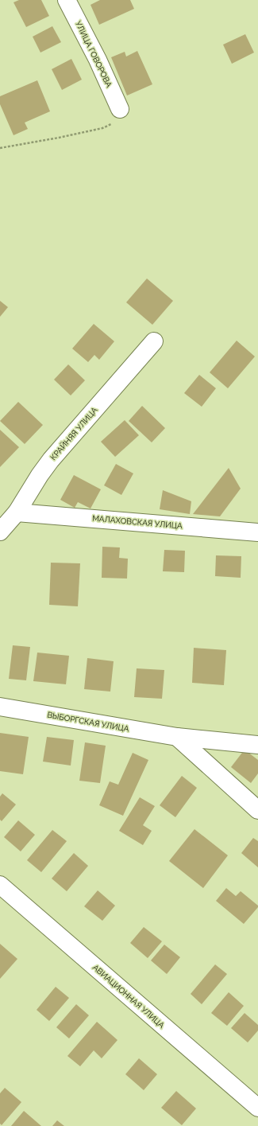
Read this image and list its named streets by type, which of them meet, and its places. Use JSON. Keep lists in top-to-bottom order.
{
  "streets": {
    "street": [
      "УЛИЦА ГОВОРОВА",
      "КРАЙНЯЯ УЛИЦА",
      "МАЛАХОВСКАЯ УЛИЦА",
      "ВЫБОРГСКАЯ УЛИЦА",
      "АВИАЦИОННАЯ УЛИЦА"
    ]
  },
  "crossings": [
    ["КРАЙНЯЯ УЛИЦА", "МАЛАХОВСКАЯ УЛИЦА"]
  ]
}
